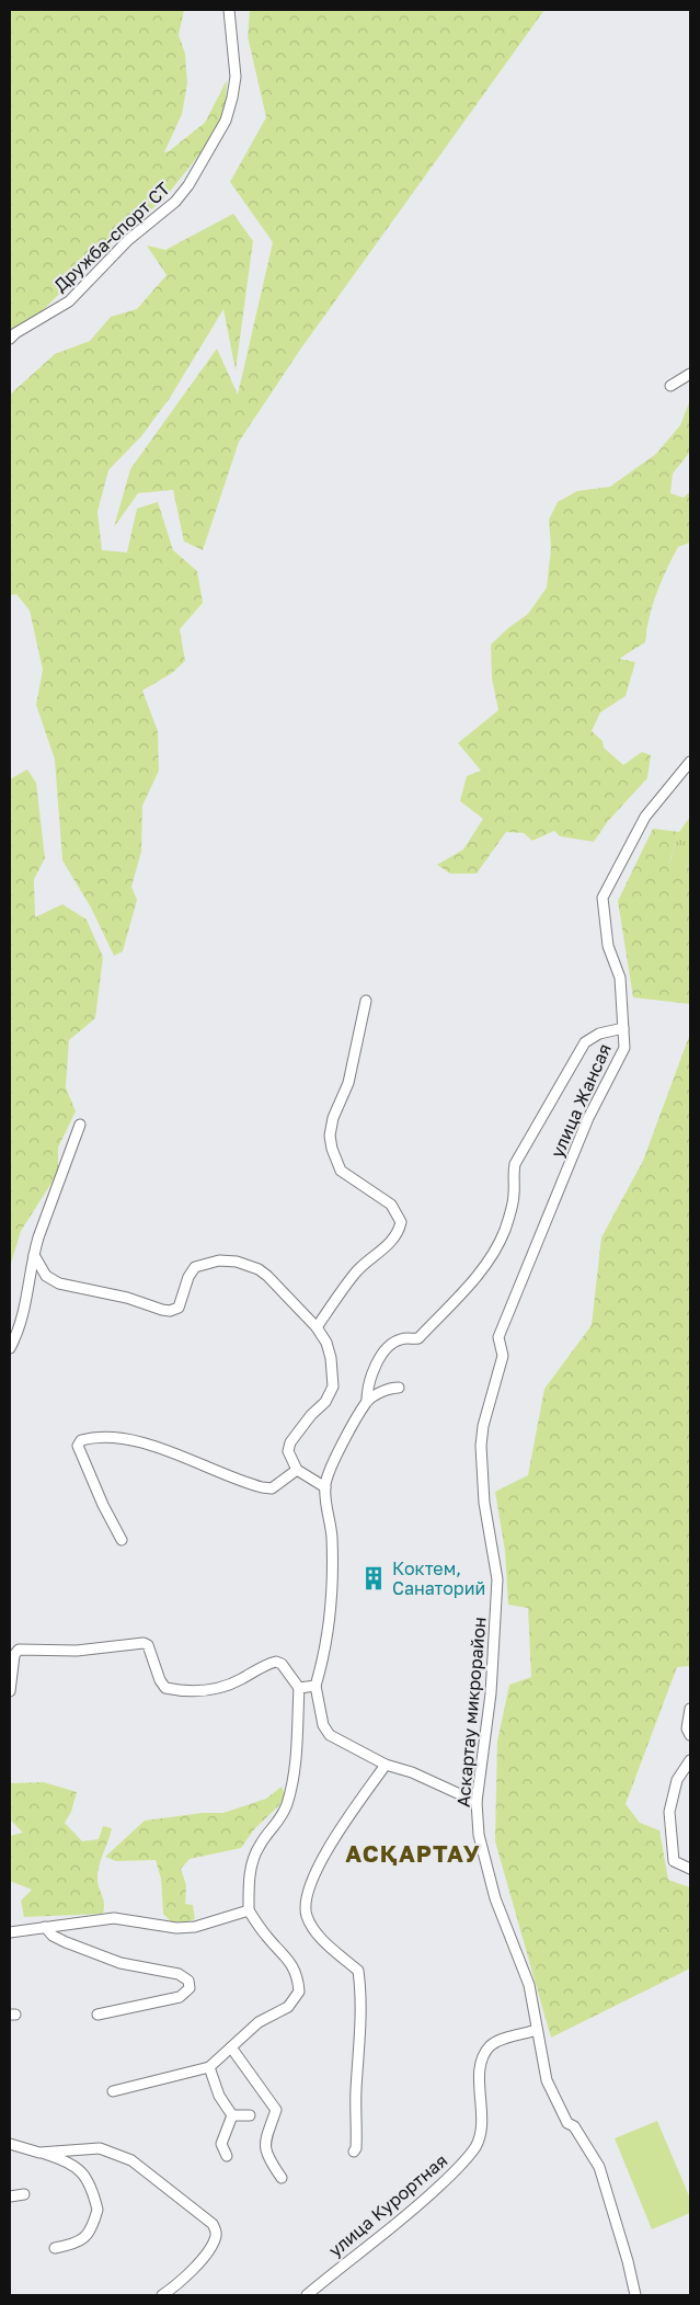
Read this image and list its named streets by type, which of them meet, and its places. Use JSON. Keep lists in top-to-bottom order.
{
  "streets": {
    "street": [
      "Дружба-спорт СТ",
      "улица Жансая",
      "Аскартау микрорайон",
      "улица Курортная"
    ]
  },
  "crossings": [
    ["улица Жансая", "Аскартау микрорайон"],
    ["Аскартау микрорайон", "улица Курортная"]
  ],
  "districts": ["АСҚАРТАУ"],
  "places": {
    "building": ["Коктем, Санаторий"]
  }
}
